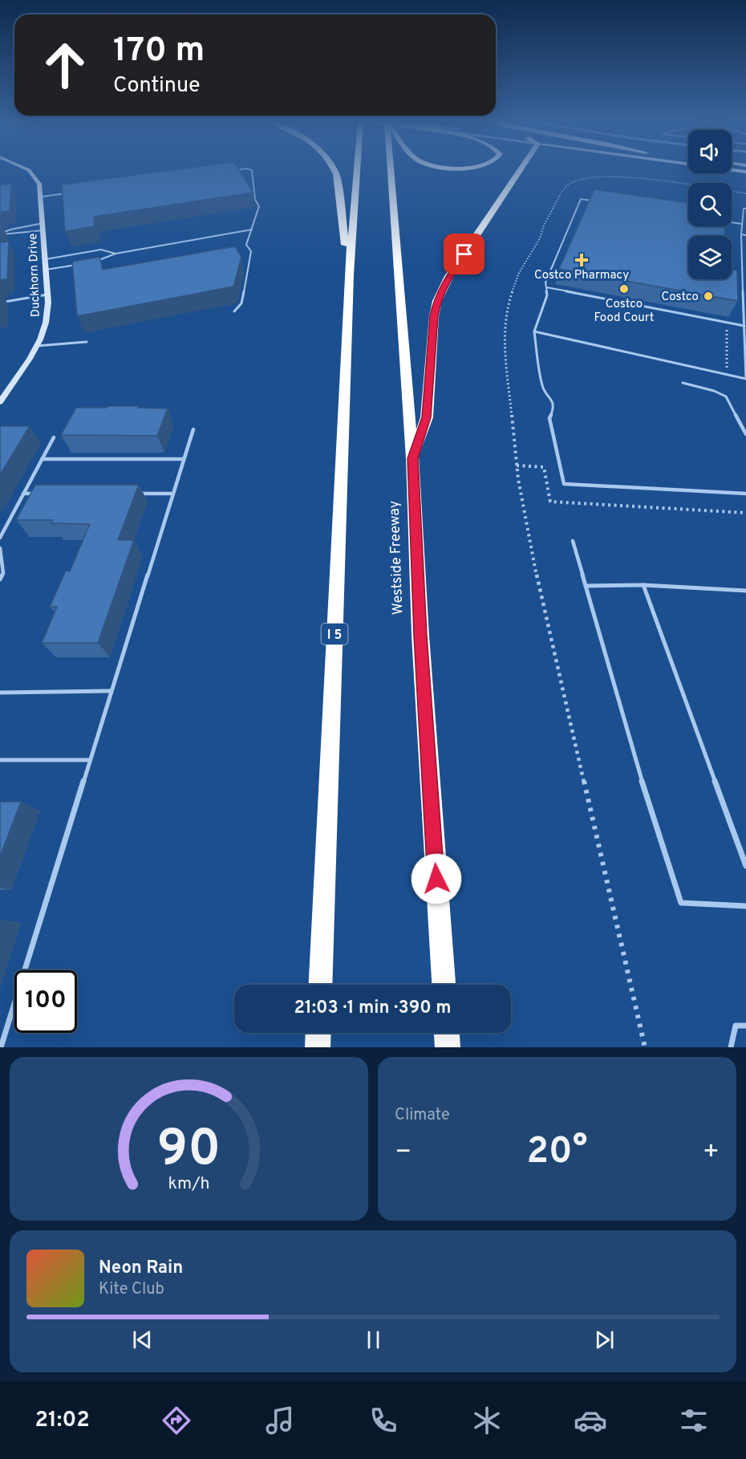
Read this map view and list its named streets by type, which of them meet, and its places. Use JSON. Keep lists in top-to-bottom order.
{
  "streets": {
    "highway": ["Westside Freeway", "I 5"],
    "main road": ["Duckhorn Drive"]
  },
  "places": {
    "health": ["Costco Pharmacy"],
    "other": ["Costco Food Court", "Costco"]
  },
  "page": {
    "turn": ["170 m", "Continue"],
    "limit": "100",
    "trip": "21:03 · 1 min · 390 m",
    "tile": "Climate",
    "heat": ["−", "20°", "+"],
    "song": ["Neon Rain", "Kite Club"],
    "tabs": "21:02",
    "gauge": ["90", "km/h"]
  }
}
